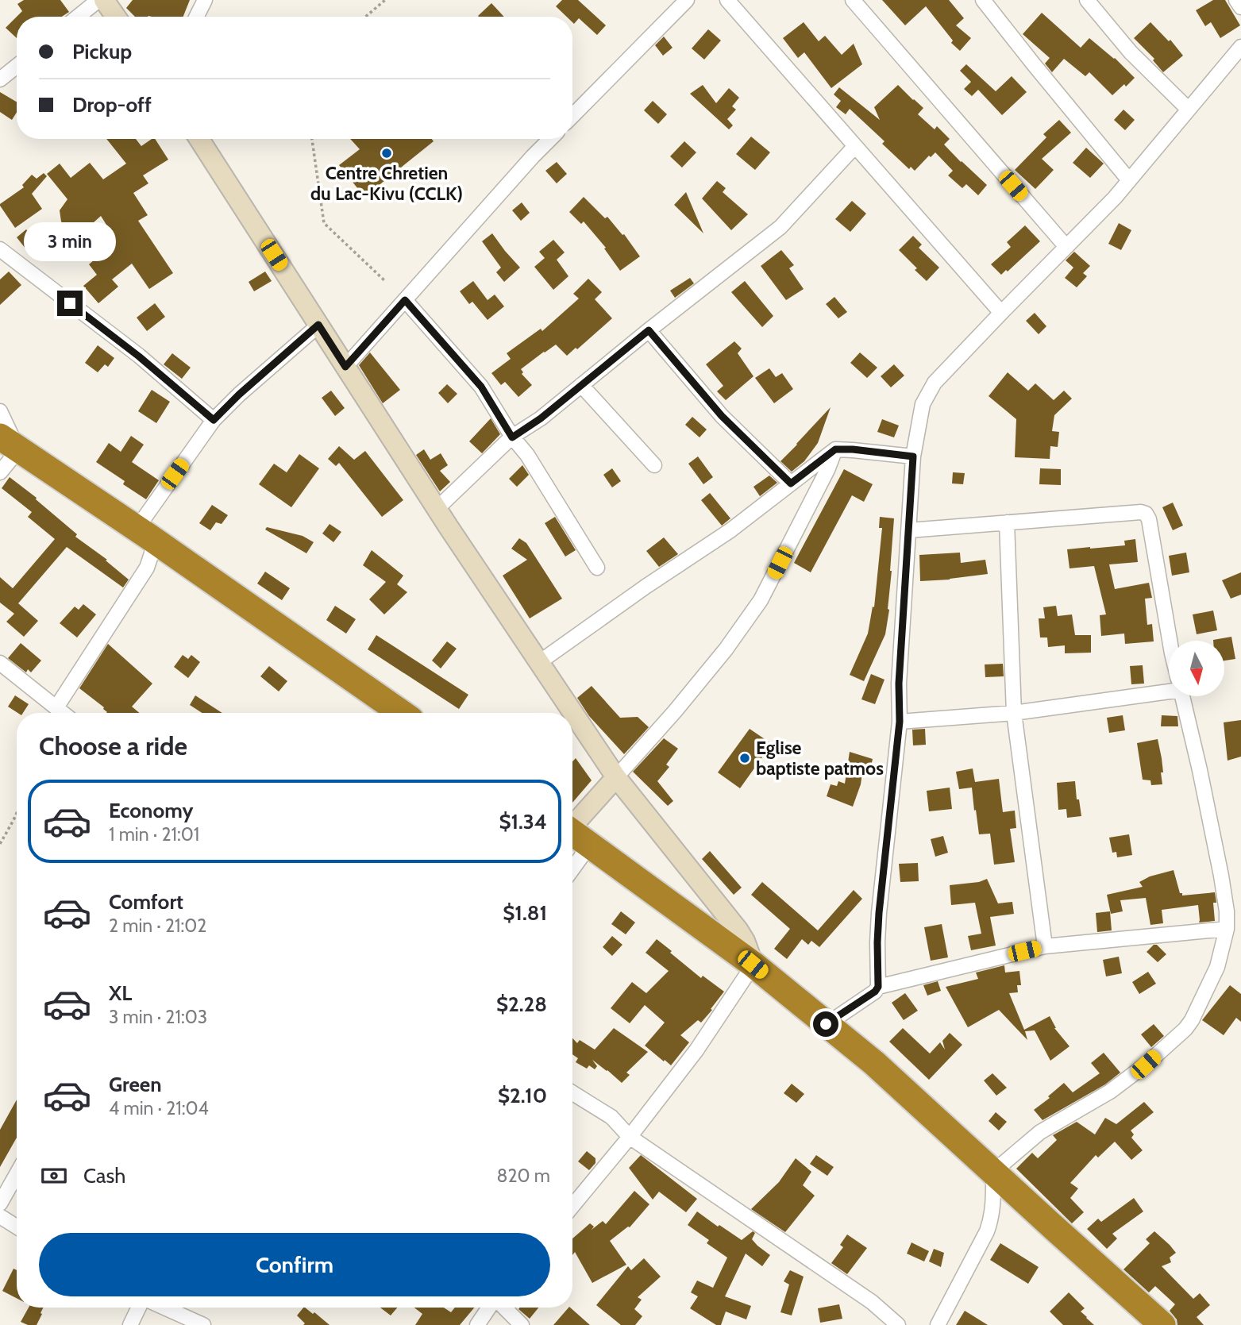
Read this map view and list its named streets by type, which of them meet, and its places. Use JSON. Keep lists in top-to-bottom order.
{
  "places": ["Centre Chretien du Lac-Kivu (CCLK)", "Eglise baptiste patmos"],
  "north": "bottom",
  "page": {
    "banner": ["Pickup", "Drop-off"],
    "bubble": "3 min",
    "heading": "Choose a ride",
    "list": [
      {
        "name": "Economy",
        "note": "1 min · 21:01",
        "value": "$1.34"
      },
      {
        "name": "Comfort",
        "note": "2 min · 21:02",
        "value": "$1.81"
      },
      {
        "name": "XL",
        "note": "3 min · 21:03",
        "value": "$2.28"
      },
      {
        "name": "Green",
        "note": "4 min · 21:04",
        "value": "$2.10"
      }
    ],
    "pay": ["Cash", "820 m"],
    "buttons": "Confirm"
  }
}
